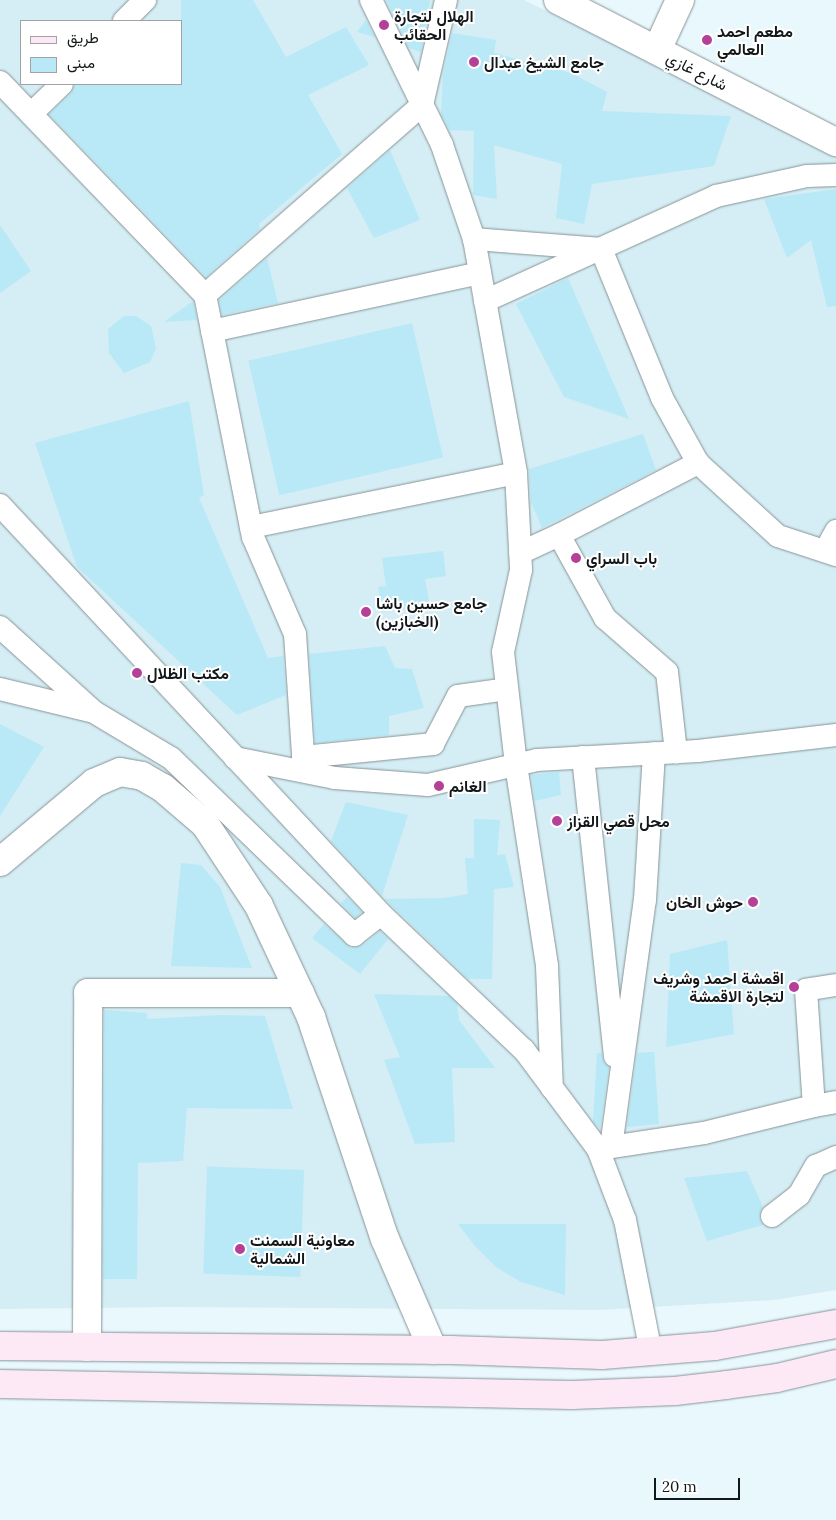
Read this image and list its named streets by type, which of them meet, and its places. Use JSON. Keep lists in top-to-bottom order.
{
  "streets": {
    "street": ["شارع غازي"]
  },
  "places": [
    "الهلال لتجارة الحقائب",
    "مطعم احمد العالمي",
    "جامع الشيخ عبدال",
    "باب السراي",
    "جامع حسين باشا (الخبازين)",
    "مكتب الظلال",
    "الغانم",
    "محل قصي القزاز",
    "حوش الخان",
    "اقمشة احمد وشريف لتجارة الاقمشة",
    "معاونية السمنت الشمالية"
  ],
  "legend": ["طريق", "مبنى"],
  "scale_bar": "20 m"
}
